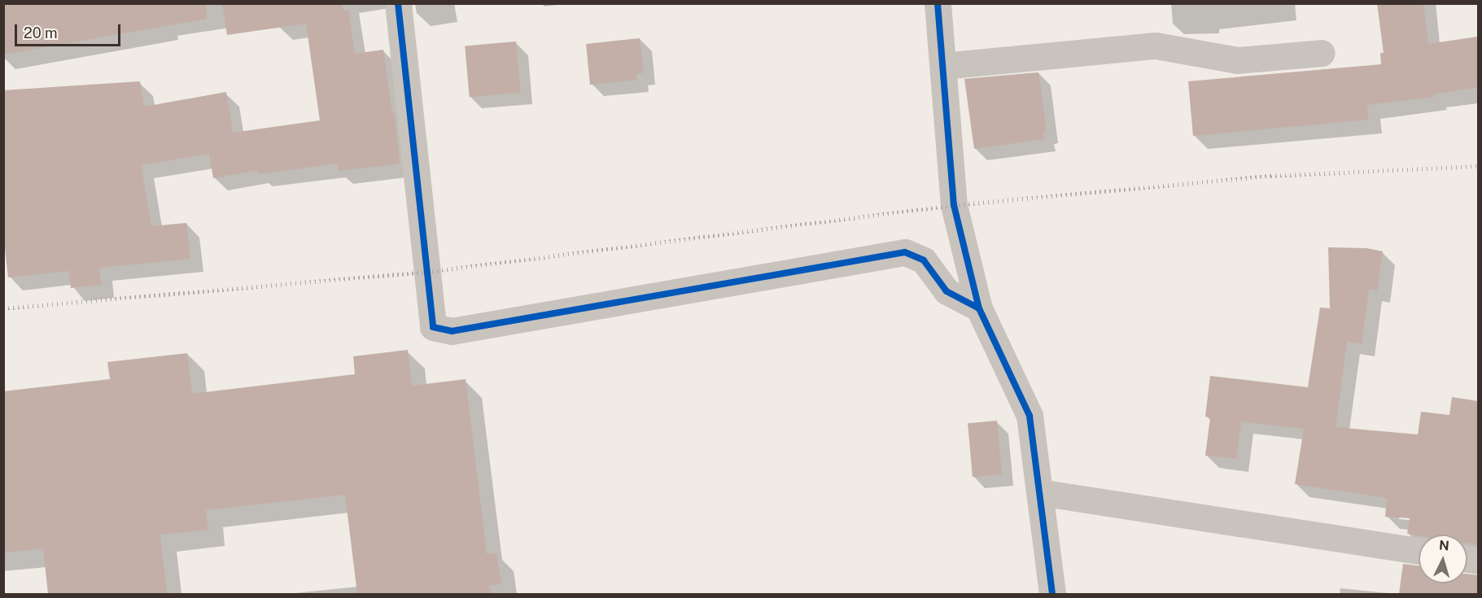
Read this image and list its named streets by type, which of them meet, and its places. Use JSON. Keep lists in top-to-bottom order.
{
  "scale_bar": "20 m",
  "north": "top"
}
